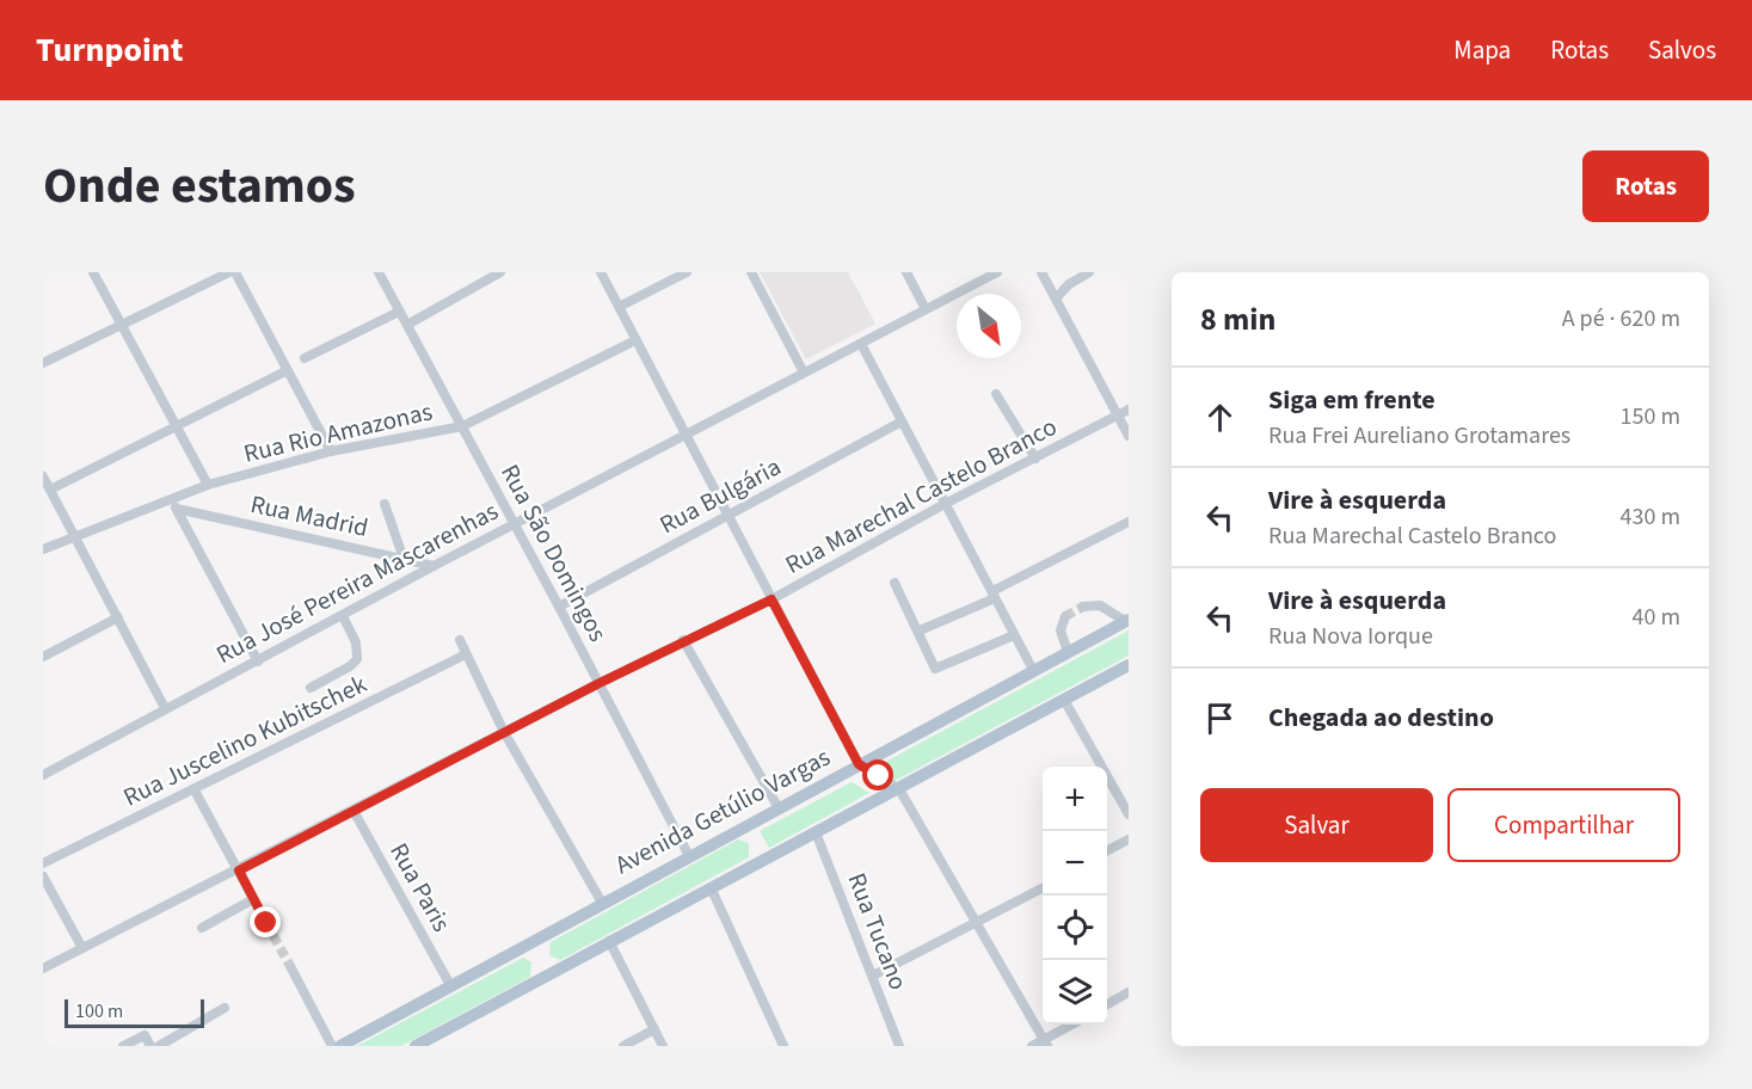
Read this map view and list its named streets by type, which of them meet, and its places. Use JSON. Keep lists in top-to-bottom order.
{
  "streets": {
    "main road": ["Avenida Getúlio Vargas"],
    "street": [
      "Rua Rio Amazonas",
      "Rua Bulgária",
      "Rua Marechal Castelo Branco",
      "Rua Madrid",
      "Rua São Domingos",
      "Rua José Pereira Mascarenhas",
      "Rua Juscelino Kubitschek",
      "Rua Paris",
      "Rua Tucano"
    ]
  },
  "crossings": [
    ["Rua Rio Amazonas", "Rua Madrid"],
    ["Rua Rio Amazonas", "Rua São Domingos"],
    ["Rua Bulgária", "Rua São Domingos"],
    ["Rua Marechal Castelo Branco", "Rua São Domingos"],
    ["Rua Marechal Castelo Branco", "Rua Paris"],
    ["Rua Madrid", "Rua José Pereira Mascarenhas"],
    ["Rua São Domingos", "Rua José Pereira Mascarenhas"],
    ["Rua São Domingos", "Avenida Getúlio Vargas"],
    ["Avenida Getúlio Vargas", "Rua Paris"]
  ],
  "scale_bar": "100 m",
  "north": "bottom right",
  "page": {
    "header": "Turnpoint",
    "nav": ["Mapa", "Rotas", "Salvos"],
    "title": "Onde estamos",
    "buttons": [
      "Rotas",
      ["Salvar", "Compartilhar"]
    ],
    "heading": ["8 min", "A pé · 620 m"],
    "list": [
      ["Siga em frente", "Rua Frei Aureliano Grotamares", "150 m"],
      ["Vire à esquerda", "Rua Marechal Castelo Branco", "430 m"],
      ["Vire à esquerda", "Rua Nova Iorque", "40 m"],
      "Chegada ao destino"
    ],
    "map_buttons": ["+", "−"],
    "scale": "100 m"
  }
}
